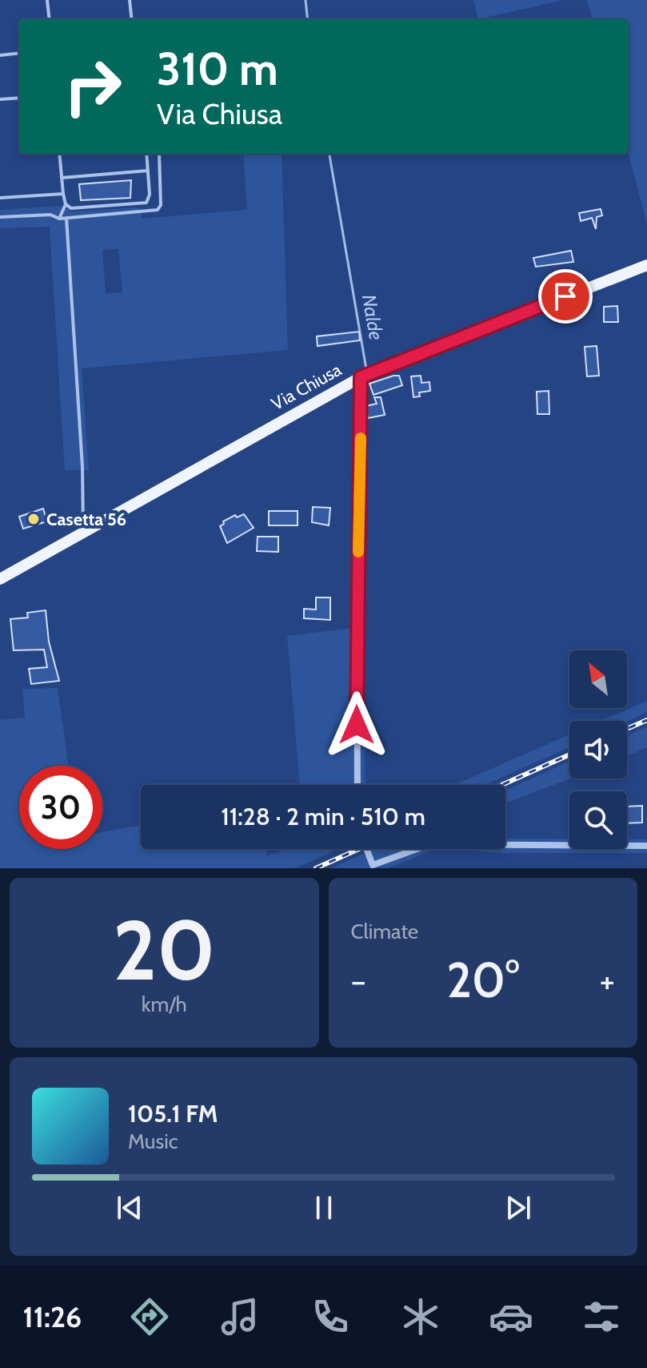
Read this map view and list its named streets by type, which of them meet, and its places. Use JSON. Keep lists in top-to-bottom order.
{
  "streets": {
    "main road": ["Via Chiusa"]
  },
  "water": ["Nalde"],
  "places": ["Casetta 56"],
  "north": "top left",
  "page": {
    "turn": ["310 m", "Via Chiusa"],
    "limit": "30",
    "trip": "11:28 · 2 min · 510 m",
    "tile": [
      ["20", "km/h"],
      "Climate"
    ],
    "heat": ["−", "20°", "+"],
    "song": ["105.1 FM", "Music"],
    "tabs": "11:26"
  }
}
